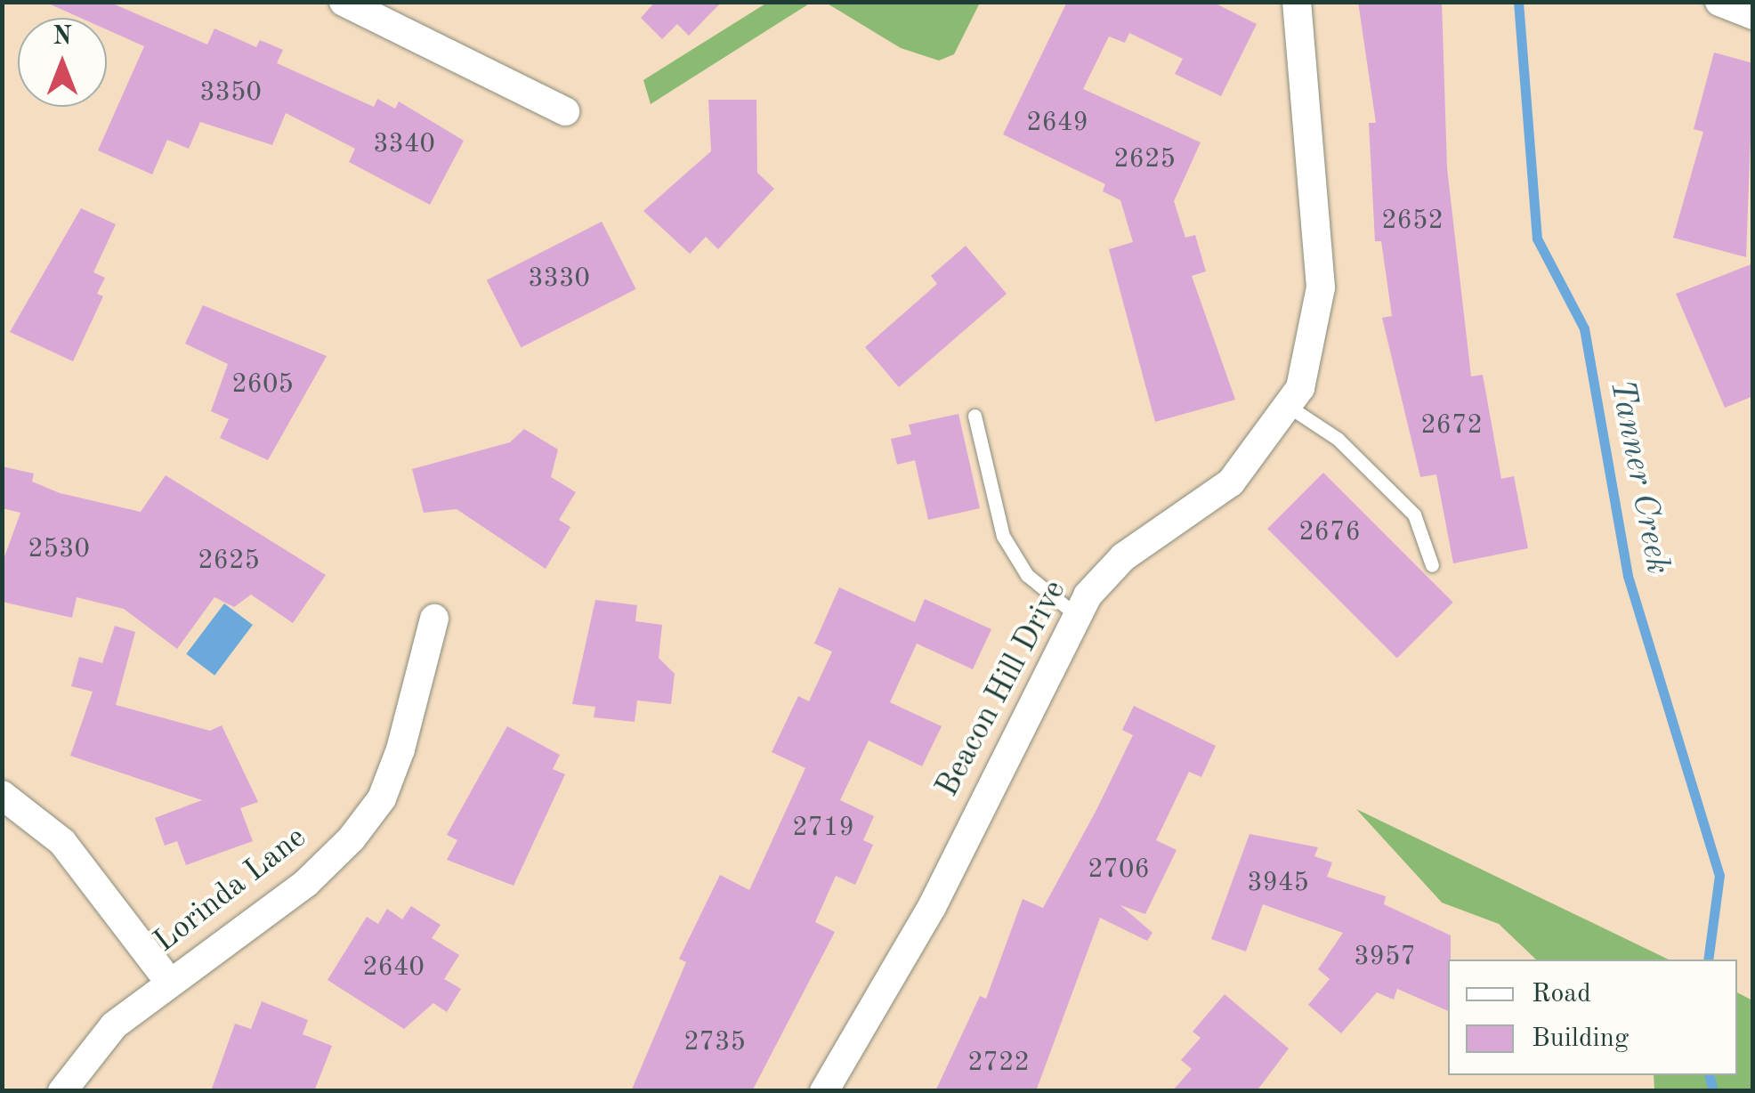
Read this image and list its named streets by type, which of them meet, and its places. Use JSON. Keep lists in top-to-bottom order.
{
  "streets": {
    "street": ["Beacon Hill Drive", "Lorinda Lane"]
  },
  "water": ["Tanner Creek"],
  "house_numbers": [
    "3350",
    "2649",
    "3340",
    "2625",
    "2652",
    "3330",
    "2605",
    "2672",
    "2676",
    "2530",
    "2625",
    "2719",
    "2706",
    "3945",
    "3957",
    "2640",
    "2735",
    "2722"
  ],
  "legend": ["Road", "Building"],
  "north": "top"
}
